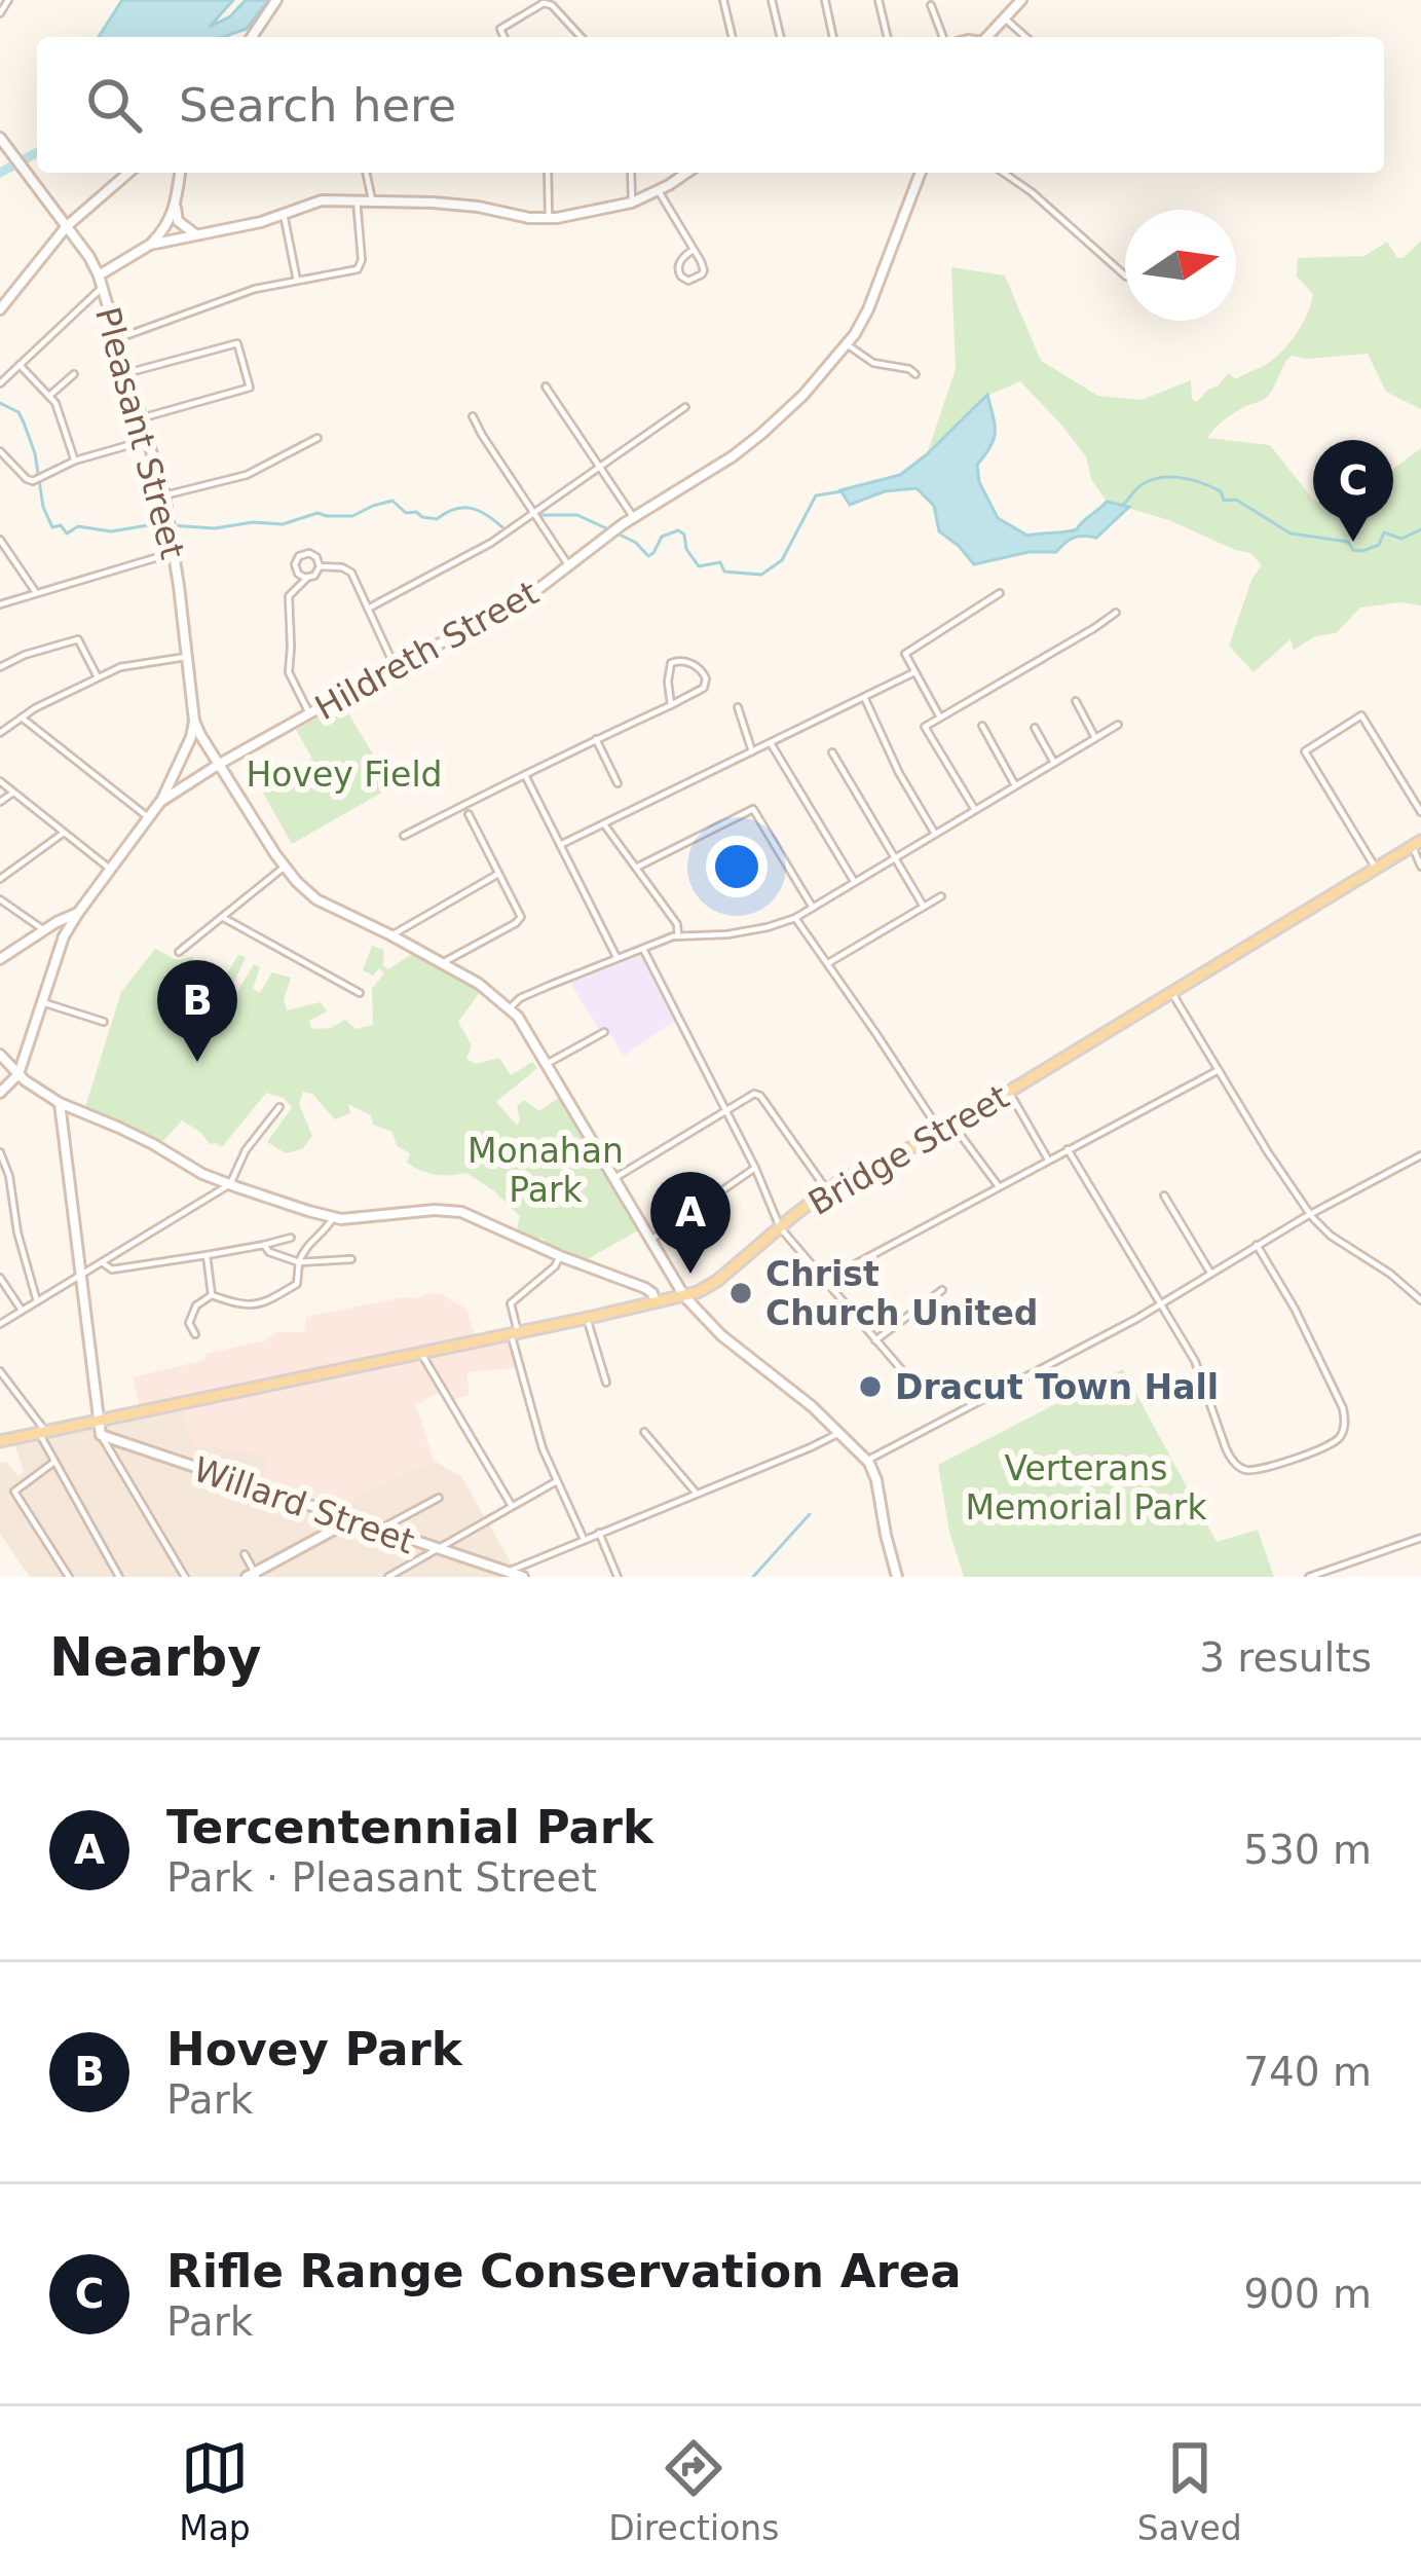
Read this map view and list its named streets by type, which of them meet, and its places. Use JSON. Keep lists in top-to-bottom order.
{
  "streets": {
    "main road": ["Bridge Street"],
    "street": ["Pleasant Street", "Hildreth Street", "Willard Street"]
  },
  "crossings": [
    ["Pleasant Street", "Hildreth Street"],
    ["Pleasant Street", "Bridge Street"]
  ],
  "parks": ["Hovey Field", "Monahan Park", "Verterans Memorial Park"],
  "places": ["Christ Church United", "Dracut Town Hall"],
  "north": "right",
  "page": {
    "search": "Search here",
    "pins": ["C", "B", "A"],
    "heading": ["Nearby", "3 results"],
    "list": [
      {
        "mark": "A",
        "name": "Tercentennial Park",
        "note": "Park · Pleasant Street",
        "value": "530 m"
      },
      {
        "mark": "B",
        "name": "Hovey Park",
        "note": "Park",
        "value": "740 m"
      },
      {
        "mark": "C",
        "name": "Rifle Range Conservation Area",
        "note": "Park",
        "value": "900 m"
      }
    ],
    "nav": ["Map", "Directions", "Saved"]
  }
}
